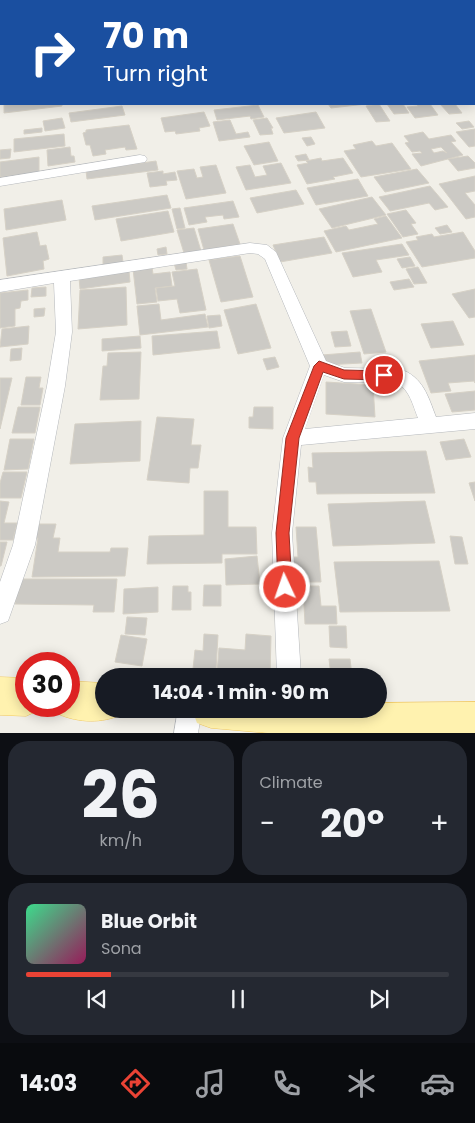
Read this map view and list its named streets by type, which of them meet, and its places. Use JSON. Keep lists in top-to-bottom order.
{
  "page": {
    "turn": ["70 m", "Turn right"],
    "limit": "30",
    "trip": "14:04 · 1 min · 90 m",
    "tile": [
      ["26", "km/h"],
      "Climate"
    ],
    "heat": ["−", "20°", "+"],
    "song": ["Blue Orbit", "Sona"],
    "tabs": "14:03"
  }
}
